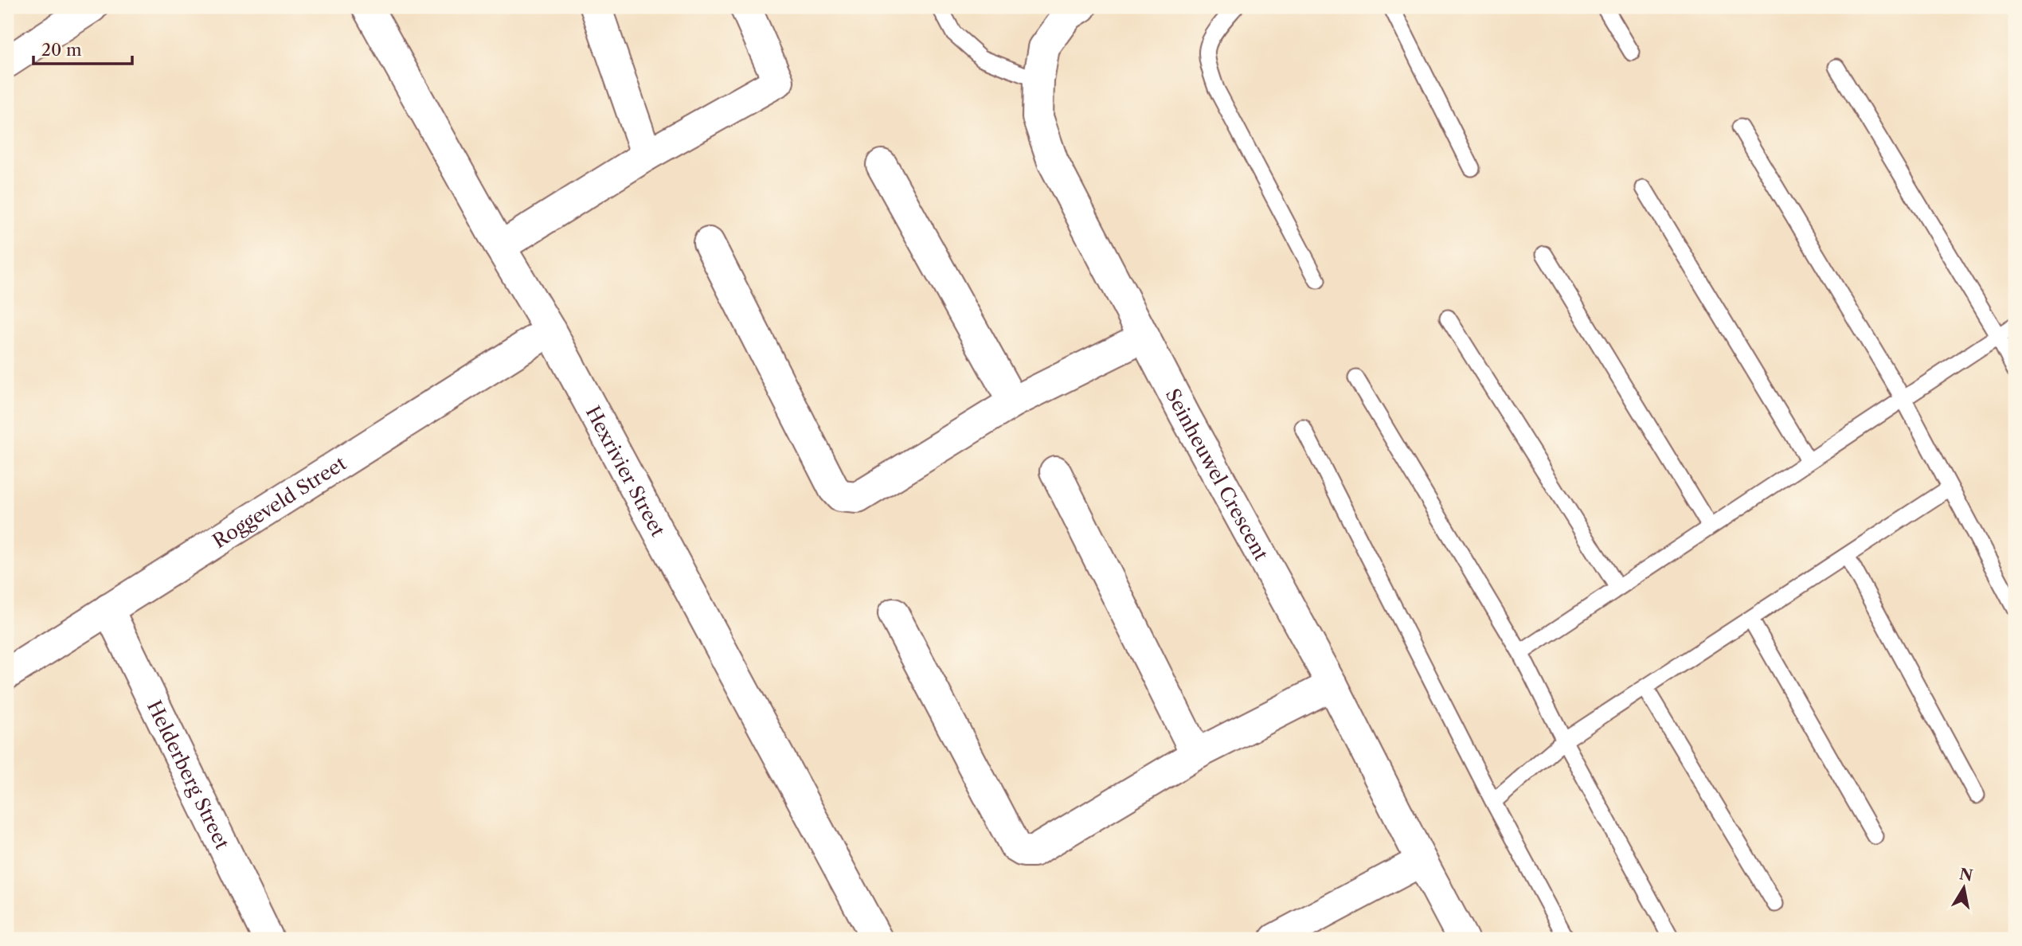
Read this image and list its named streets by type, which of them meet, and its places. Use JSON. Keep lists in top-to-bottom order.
{
  "streets": {
    "street": [
      "Hexrivier Street",
      "Seinheuwel Crescent",
      "Roggeveld Street",
      "Helderberg Street"
    ]
  },
  "crossings": [
    ["Hexrivier Street", "Roggeveld Street"],
    ["Roggeveld Street", "Helderberg Street"]
  ],
  "scale_bar": "20 m",
  "north": "top"
}
